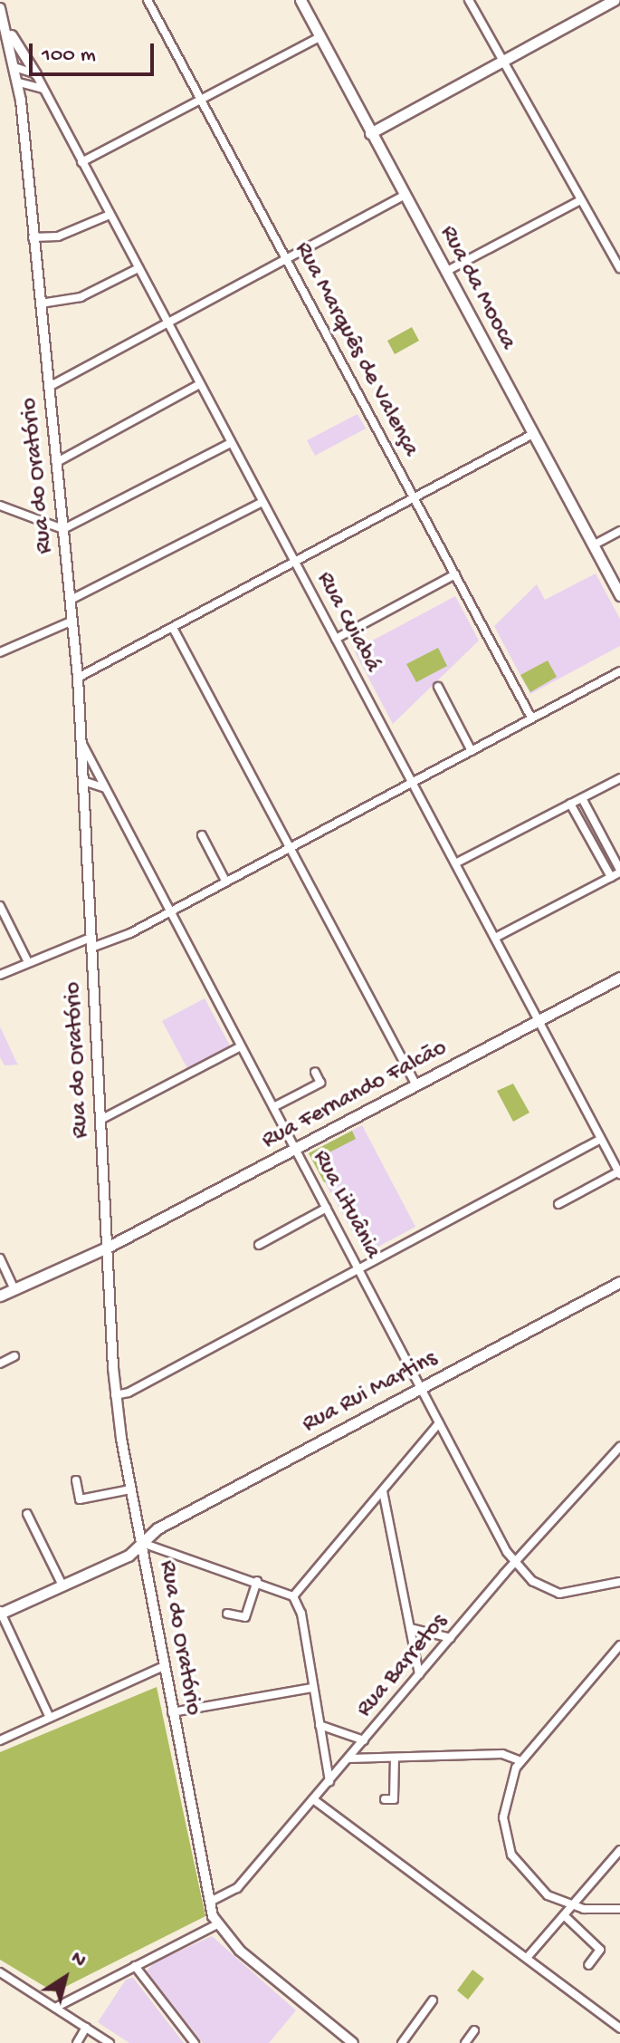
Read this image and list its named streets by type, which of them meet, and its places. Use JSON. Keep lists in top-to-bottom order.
{
  "streets": {
    "main road": ["Rua da Mooca", "Rua Fernando Falcão", "Rua Rui Martins"],
    "street": [
      "Rua Marquês de Valença",
      "Rua do Oratório",
      "Rua Cuiabá",
      "Rua Lituânia",
      "Rua Barretos"
    ]
  },
  "crossings": [
    ["Rua do Oratório", "Rua Fernando Falcão"],
    ["Rua do Oratório", "Rua Lituânia"],
    ["Rua do Oratório", "Rua Rui Martins"],
    ["Rua do Oratório", "Rua Barretos"],
    ["Rua Cuiabá", "Rua Fernando Falcão"],
    ["Rua Fernando Falcão", "Rua Lituânia"],
    ["Rua Lituânia", "Rua Rui Martins"],
    ["Rua Lituânia", "Rua Barretos"]
  ],
  "scale_bar": "100 m",
  "north": "top right"
}
